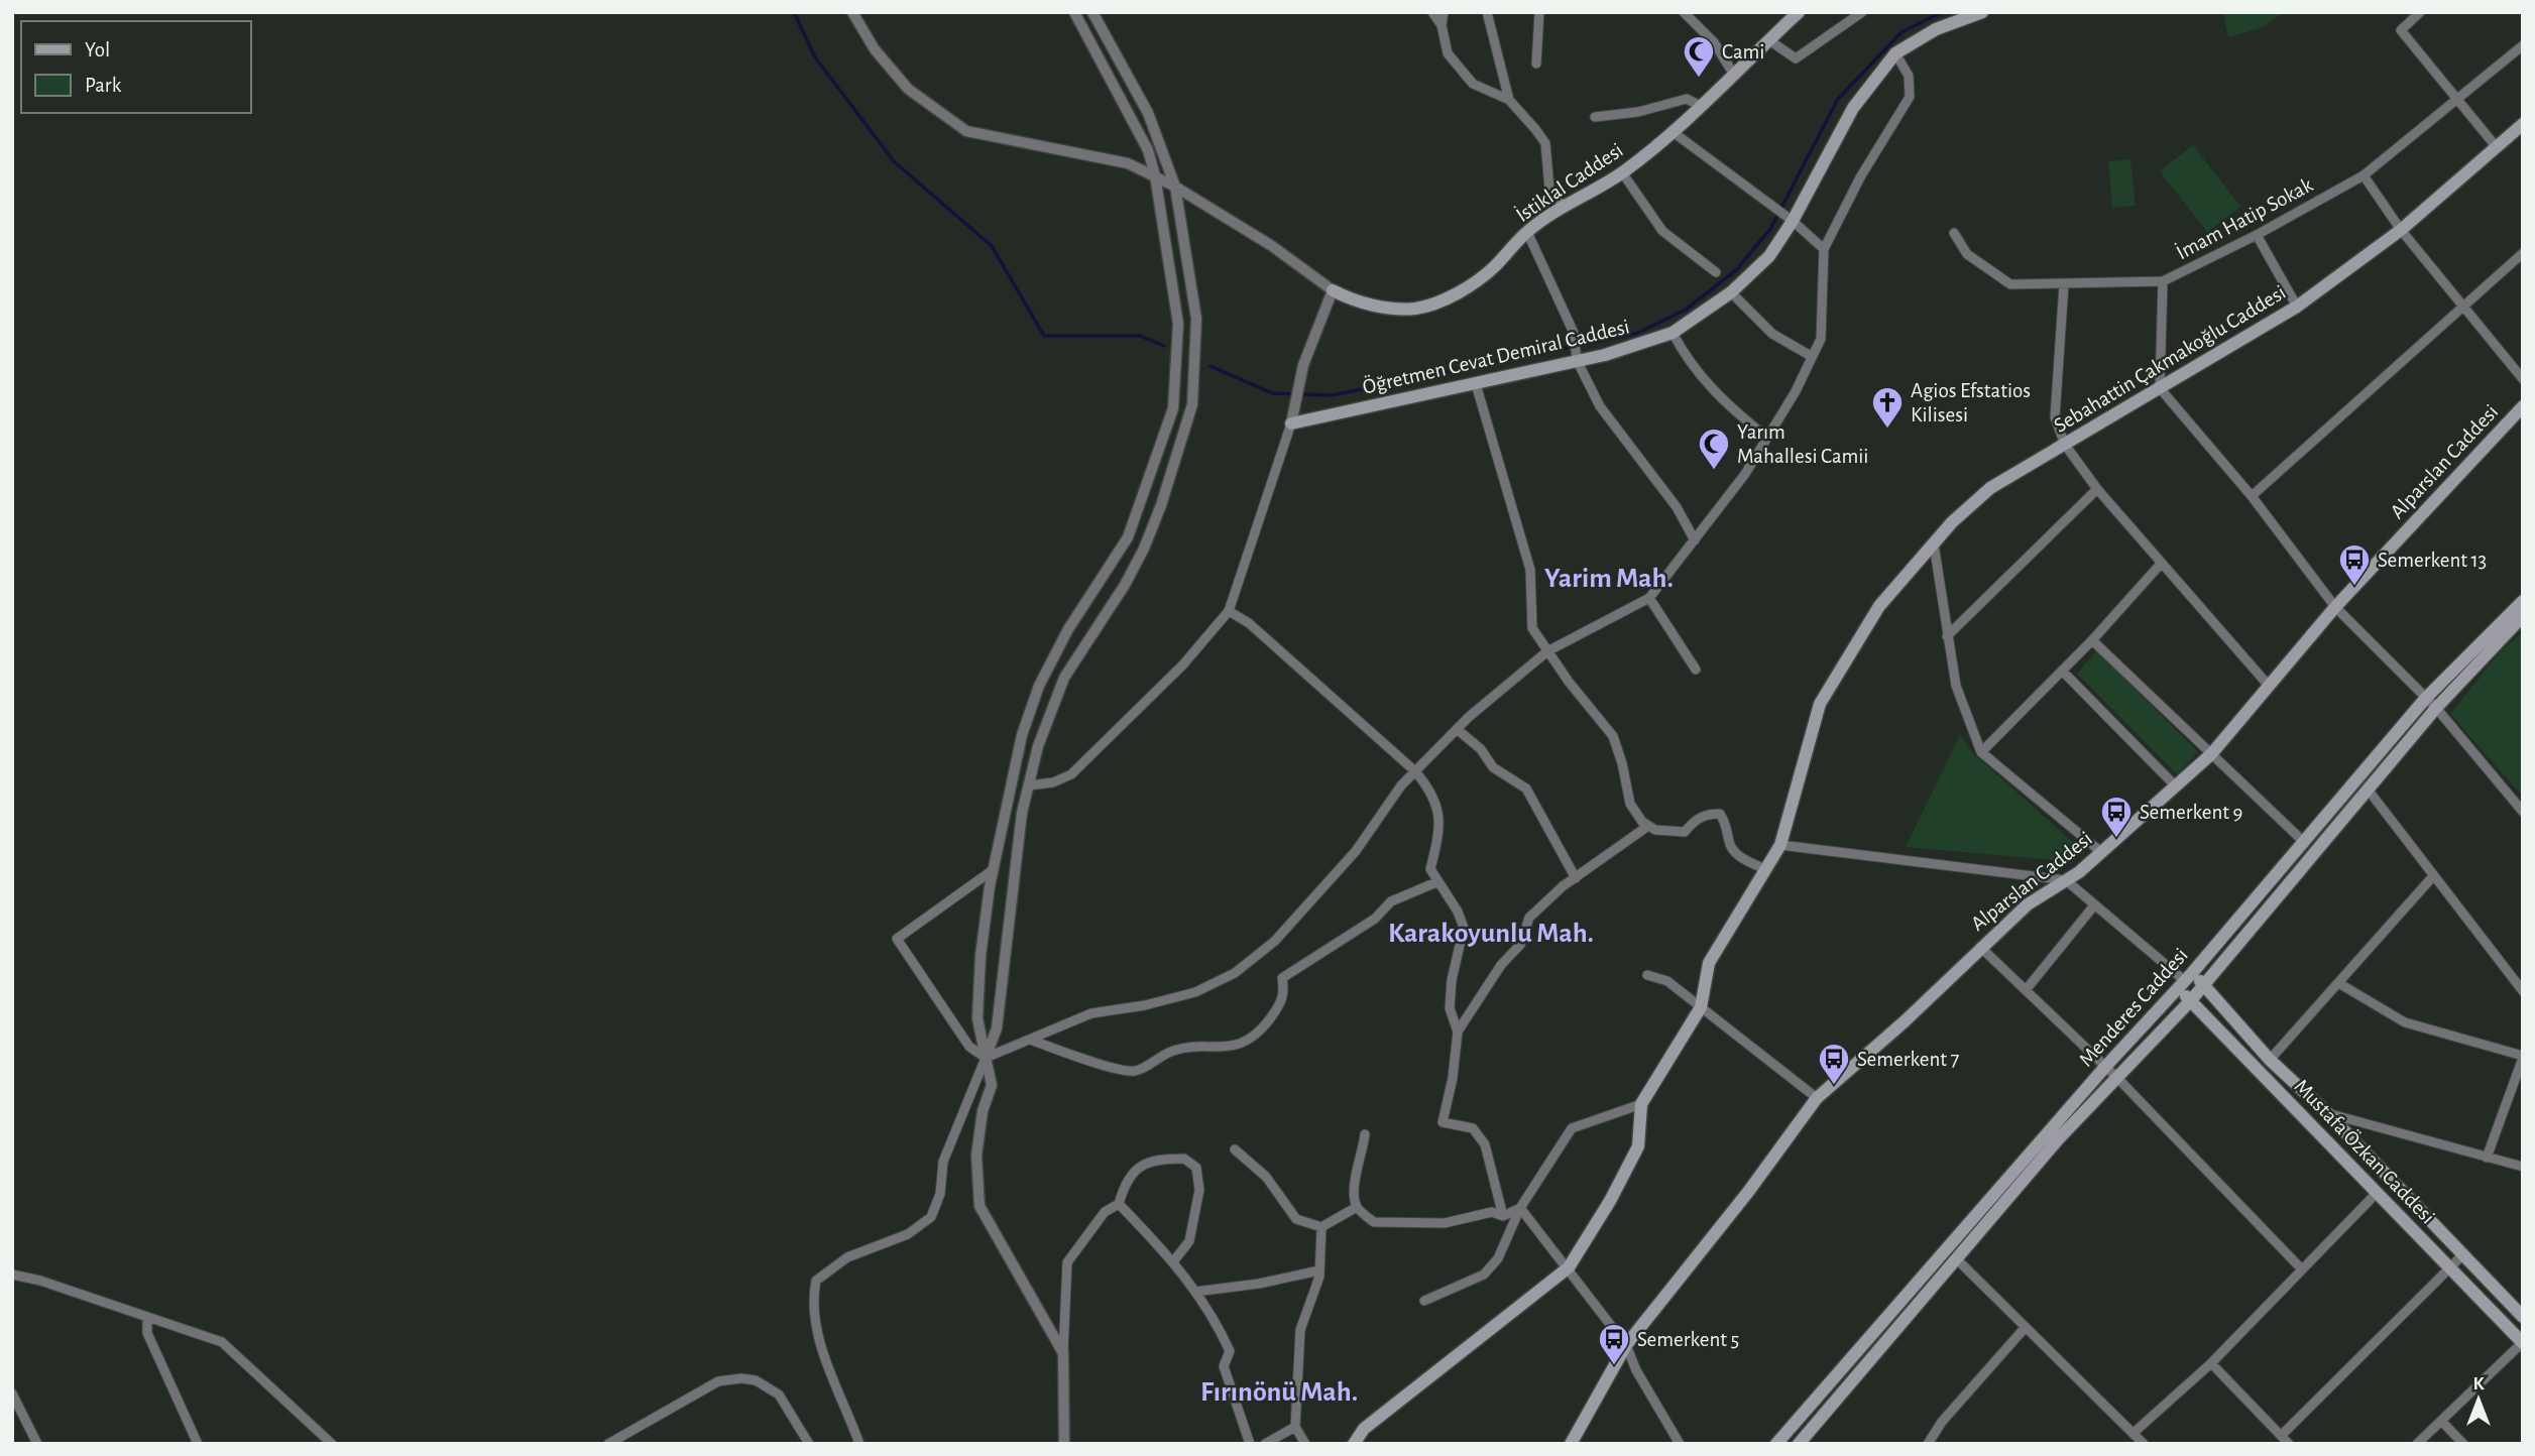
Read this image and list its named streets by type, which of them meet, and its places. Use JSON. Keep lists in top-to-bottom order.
{
  "streets": {
    "main road": [
      "İstiklal Caddesi",
      "Öğretmen Cevat Demiral Caddesi",
      "Sebahattin Çakmakoğlu Caddesi",
      "Alparslan Caddesi",
      "Menderes Caddesi",
      "Mustafa Özkan Caddesi"
    ],
    "street": ["İmam Hatip Sokak"]
  },
  "crossings": [
    ["Menderes Caddesi", "Mustafa Özkan Caddesi"]
  ],
  "districts": ["Yarim Mah.", "Karakoyunlu Mah.", "Fırınönü Mah."],
  "places": {
    "mosque": ["Cami", "Yarım Mahallesi Camii"],
    "church": ["Agios Efstatios Kilisesi"],
    "bus stop": [
      "Semerkent 13",
      "Semerkent 9",
      "Semerkent 7",
      "Semerkent 5"
    ]
  },
  "legend": ["Yol", "Park"],
  "north": "top"
}
